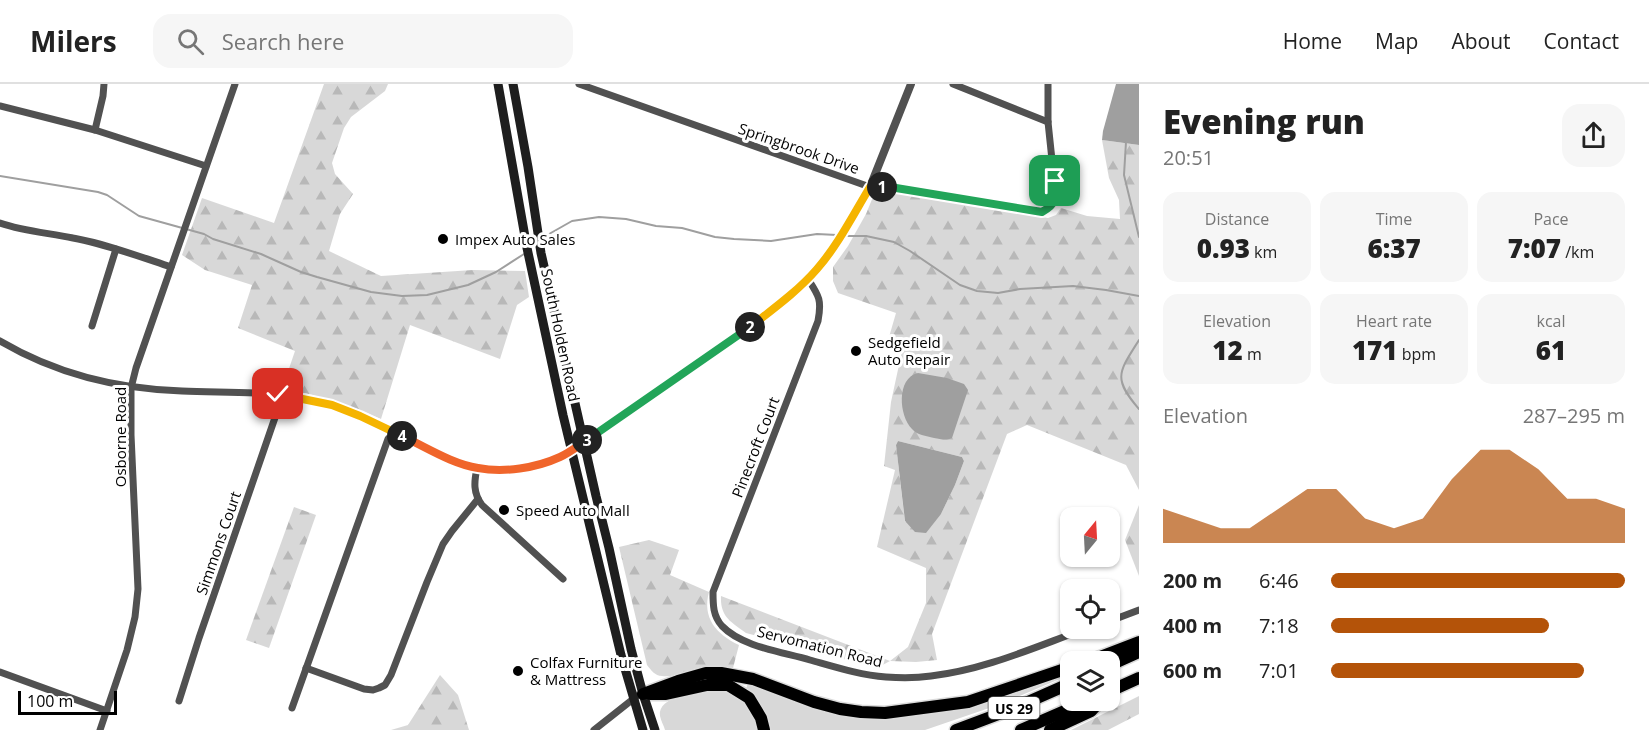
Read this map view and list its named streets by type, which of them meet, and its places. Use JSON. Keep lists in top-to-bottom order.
{
  "streets": {
    "highway": ["US 29"],
    "main road": ["South Holden Road"],
    "street": [
      "Springbrook Drive",
      "Osborne Road",
      "Pinecroft Court",
      "Simmons Court",
      "Servomation Road"
    ]
  },
  "crossings": [
    ["Pinecroft Court", "Servomation Road"]
  ],
  "places": [
    "Impex Auto Sales",
    "Sedgefield Auto Repair",
    "Speed Auto Mall",
    "Colfax Furniture & Mattress"
  ],
  "scale_bar": "100 m",
  "north": "top",
  "page": {
    "header": "Milers",
    "search": "Search here",
    "nav": [
      "Home",
      "Map",
      "About",
      "Contact"
    ],
    "heading": ["Evening run", "20:51"],
    "pins": [
      "1",
      "2",
      "4",
      "3"
    ],
    "stats": [
      ["Distance", "0.93 km"],
      ["Time", "6:37"],
      ["Pace", "7:07 /km"],
      ["Elevation", "12 m"],
      ["Heart rate", "171 bpm"],
      ["kcal", "61"]
    ],
    "chart": ["Elevation", "287–295 m"],
    "list": [
      {
        "name": "200 m",
        "note": "6:46"
      },
      {
        "name": "400 m",
        "note": "7:18"
      },
      {
        "name": "600 m",
        "note": "7:01"
      }
    ],
    "scale": "100 m"
  }
}
